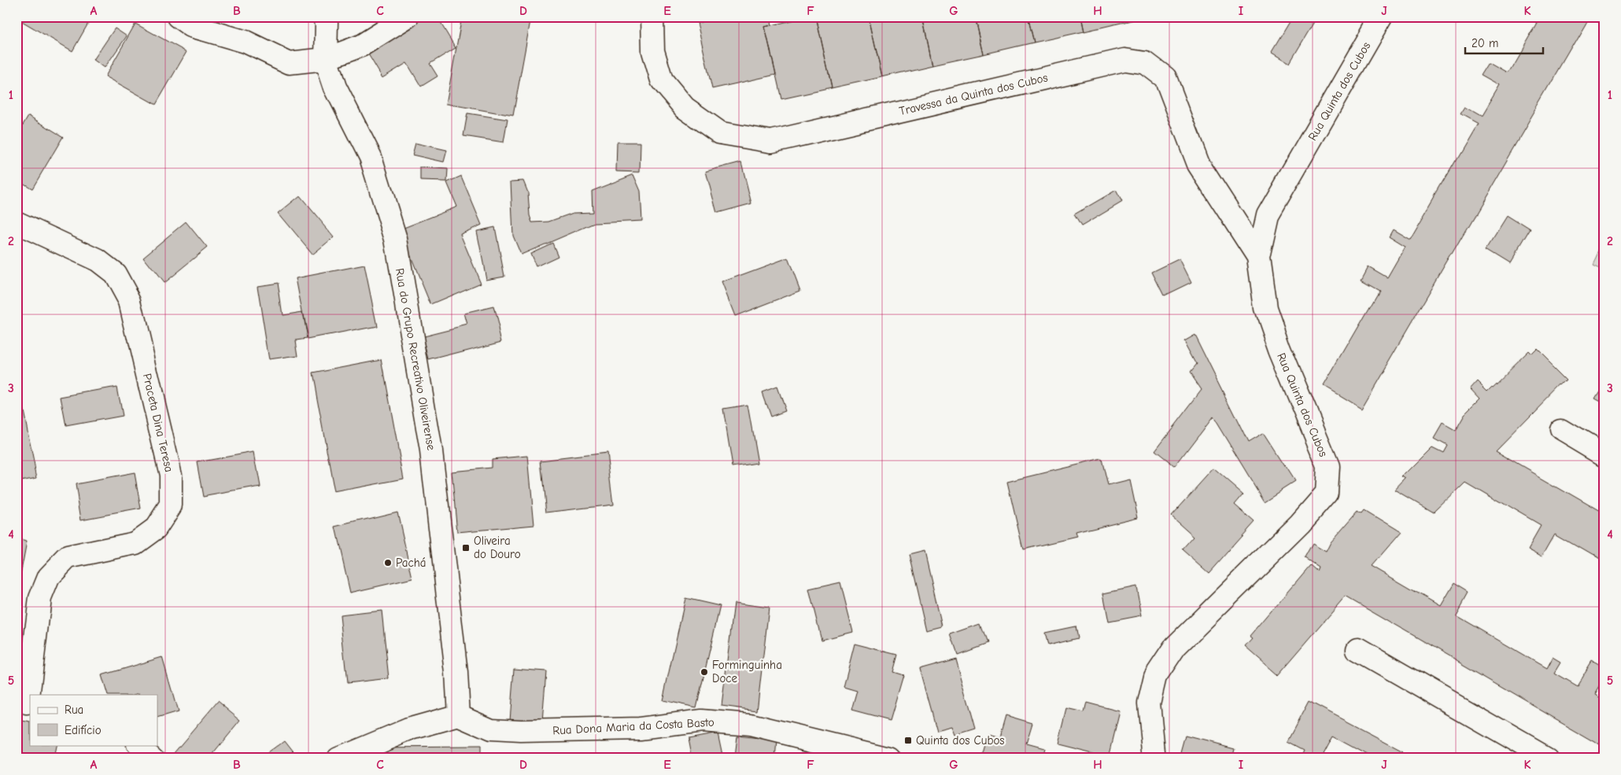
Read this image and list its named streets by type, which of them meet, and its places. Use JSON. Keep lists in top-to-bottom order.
{
  "streets": {
    "street": [
      "Rua Quinta dos Cubos",
      "Travessa da Quinta dos Cubos",
      "Rua do Grupo Recreativo Oliveirense",
      "Praceta Dina Teresa",
      "Rua Dona Maria da Costa Basto"
    ]
  },
  "crossings": [
    ["Rua Quinta dos Cubos", "Travessa da Quinta dos Cubos"],
    ["Rua do Grupo Recreativo Oliveirense", "Rua Dona Maria da Costa Basto"]
  ],
  "places": {
    "transit": ["Oliveira do Douro", "Quinta dos Cubos"],
    "other": ["Pachá", "Forminguinha Doce"]
  },
  "legend": ["Rua", "Edifício"],
  "scale_bar": "20 m",
  "grid": {
    "columns": [
      "A",
      "B",
      "C",
      "D",
      "E",
      "F",
      "G",
      "H",
      "I",
      "J",
      "K"
    ],
    "rows": [
      "1",
      "2",
      "3",
      "4",
      "5"
    ]
  }
}
